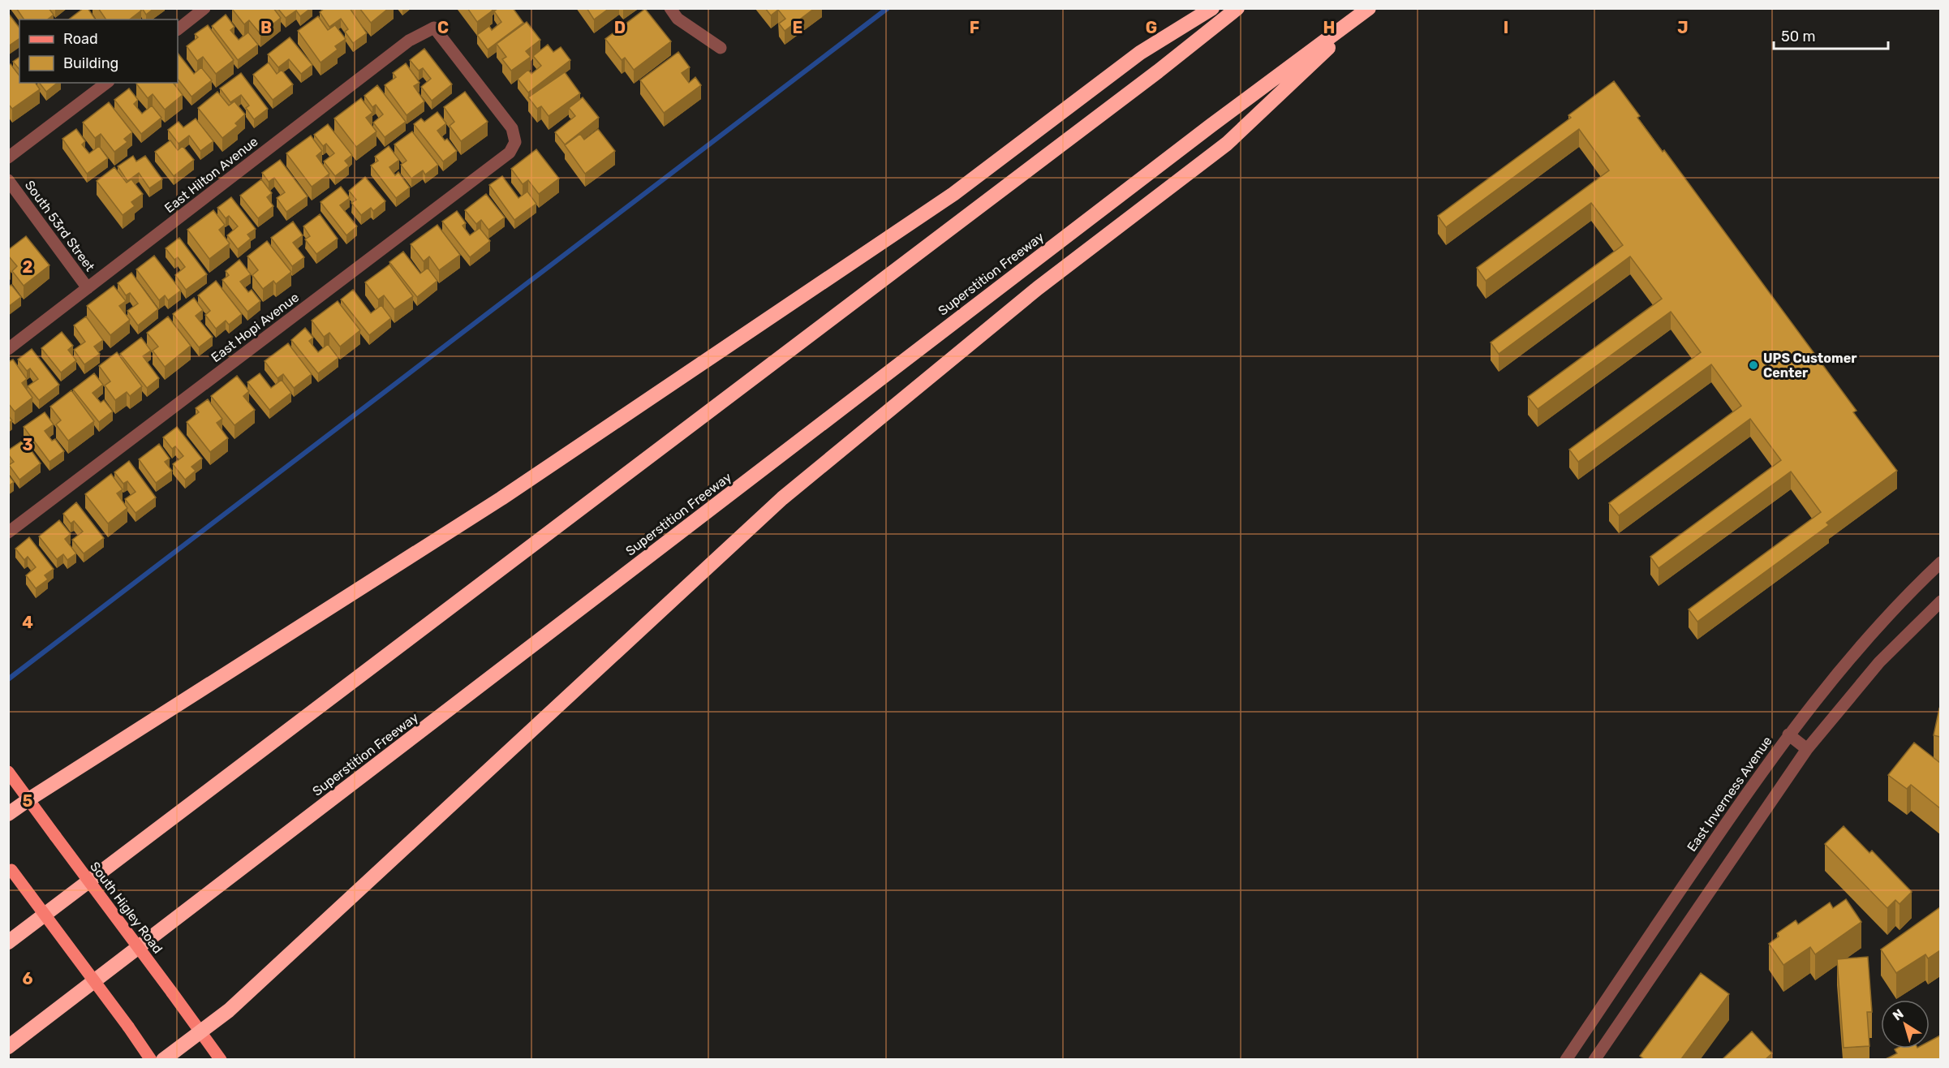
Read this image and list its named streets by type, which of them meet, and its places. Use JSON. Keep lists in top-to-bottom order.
{
  "streets": {
    "highway": ["Superstition Freeway"],
    "main road": ["South Higley Road"],
    "street": [
      "East Hilton Avenue",
      "South 53rd Street",
      "East Hopi Avenue",
      "East Inverness Avenue"
    ]
  },
  "crossings": [
    ["East Hilton Avenue", "South 53rd Street"],
    ["East Hilton Avenue", "East Hopi Avenue"]
  ],
  "places": ["UPS Customer Center"],
  "legend": ["Road", "Building"],
  "scale_bar": "50 m",
  "north": "top left",
  "grid": {
    "columns": [
      "B",
      "C",
      "D",
      "E",
      "F",
      "G",
      "H",
      "I",
      "J"
    ],
    "rows": [
      "2",
      "3",
      "4",
      "5",
      "6"
    ]
  }
}
